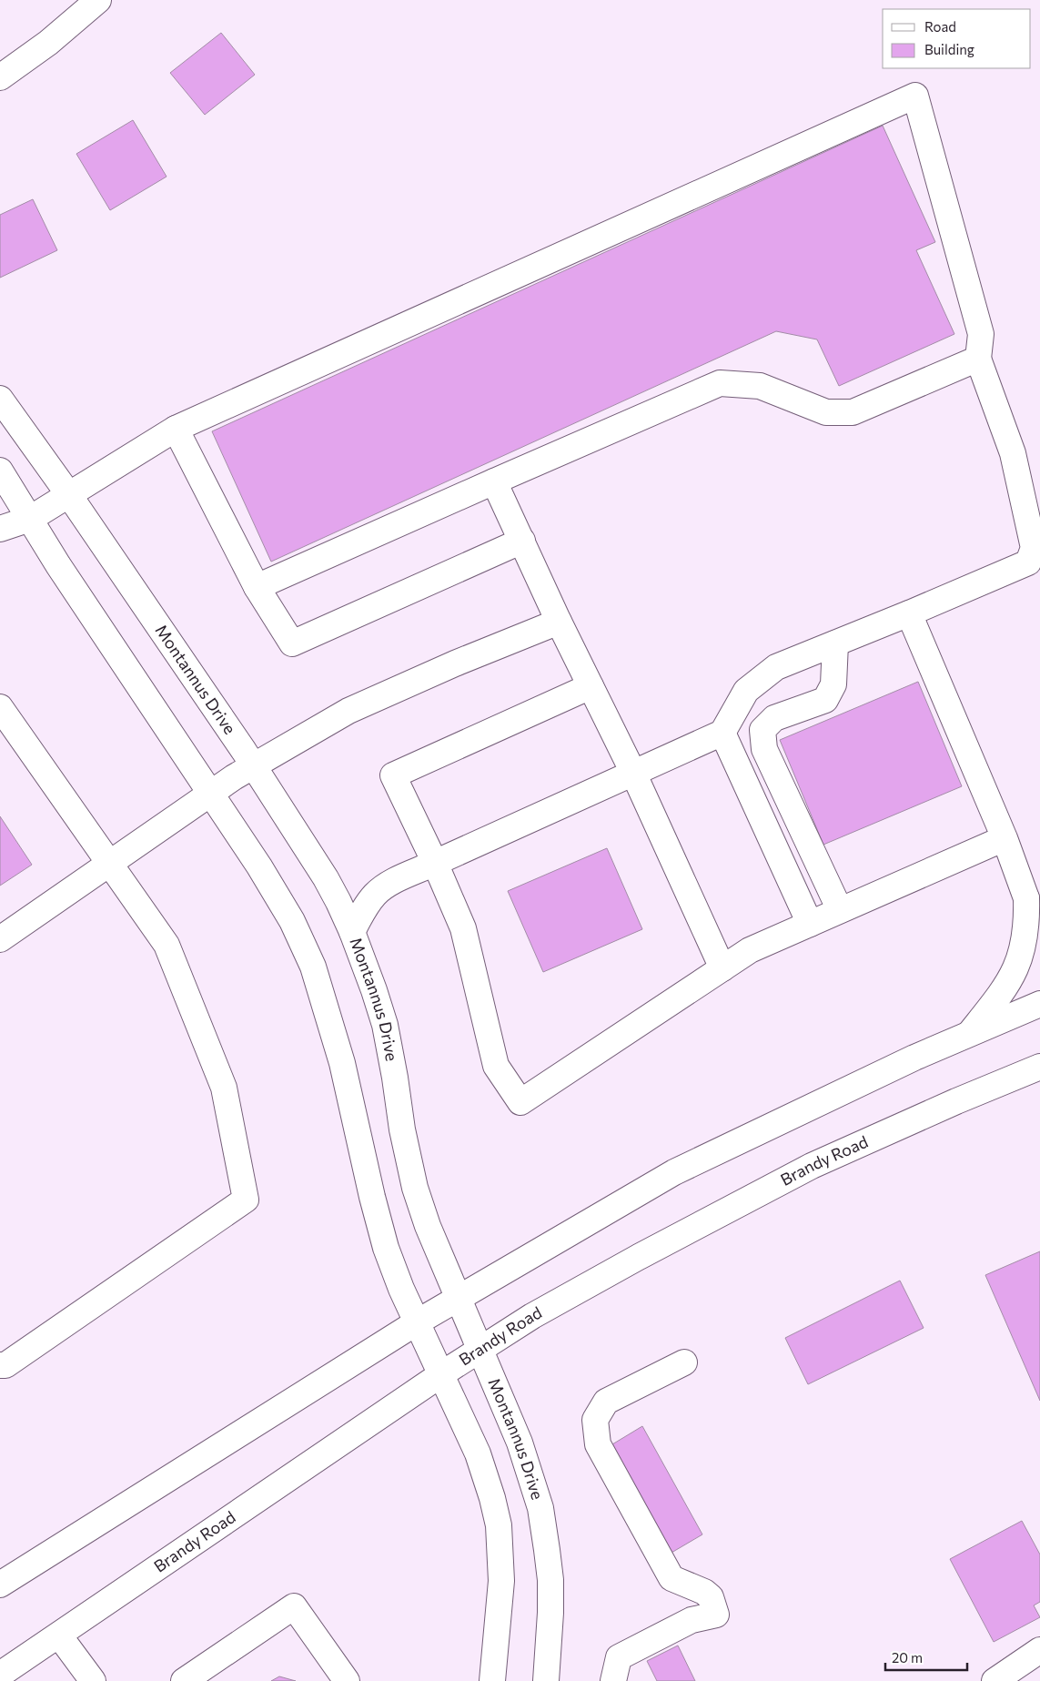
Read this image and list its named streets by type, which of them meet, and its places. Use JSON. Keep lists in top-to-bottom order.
{
  "streets": {
    "street": ["Montannus Drive", "Brandy Road"]
  },
  "crossings": [
    ["Montannus Drive", "Brandy Road"]
  ],
  "legend": ["Road", "Building"],
  "scale_bar": "20 m"
}
